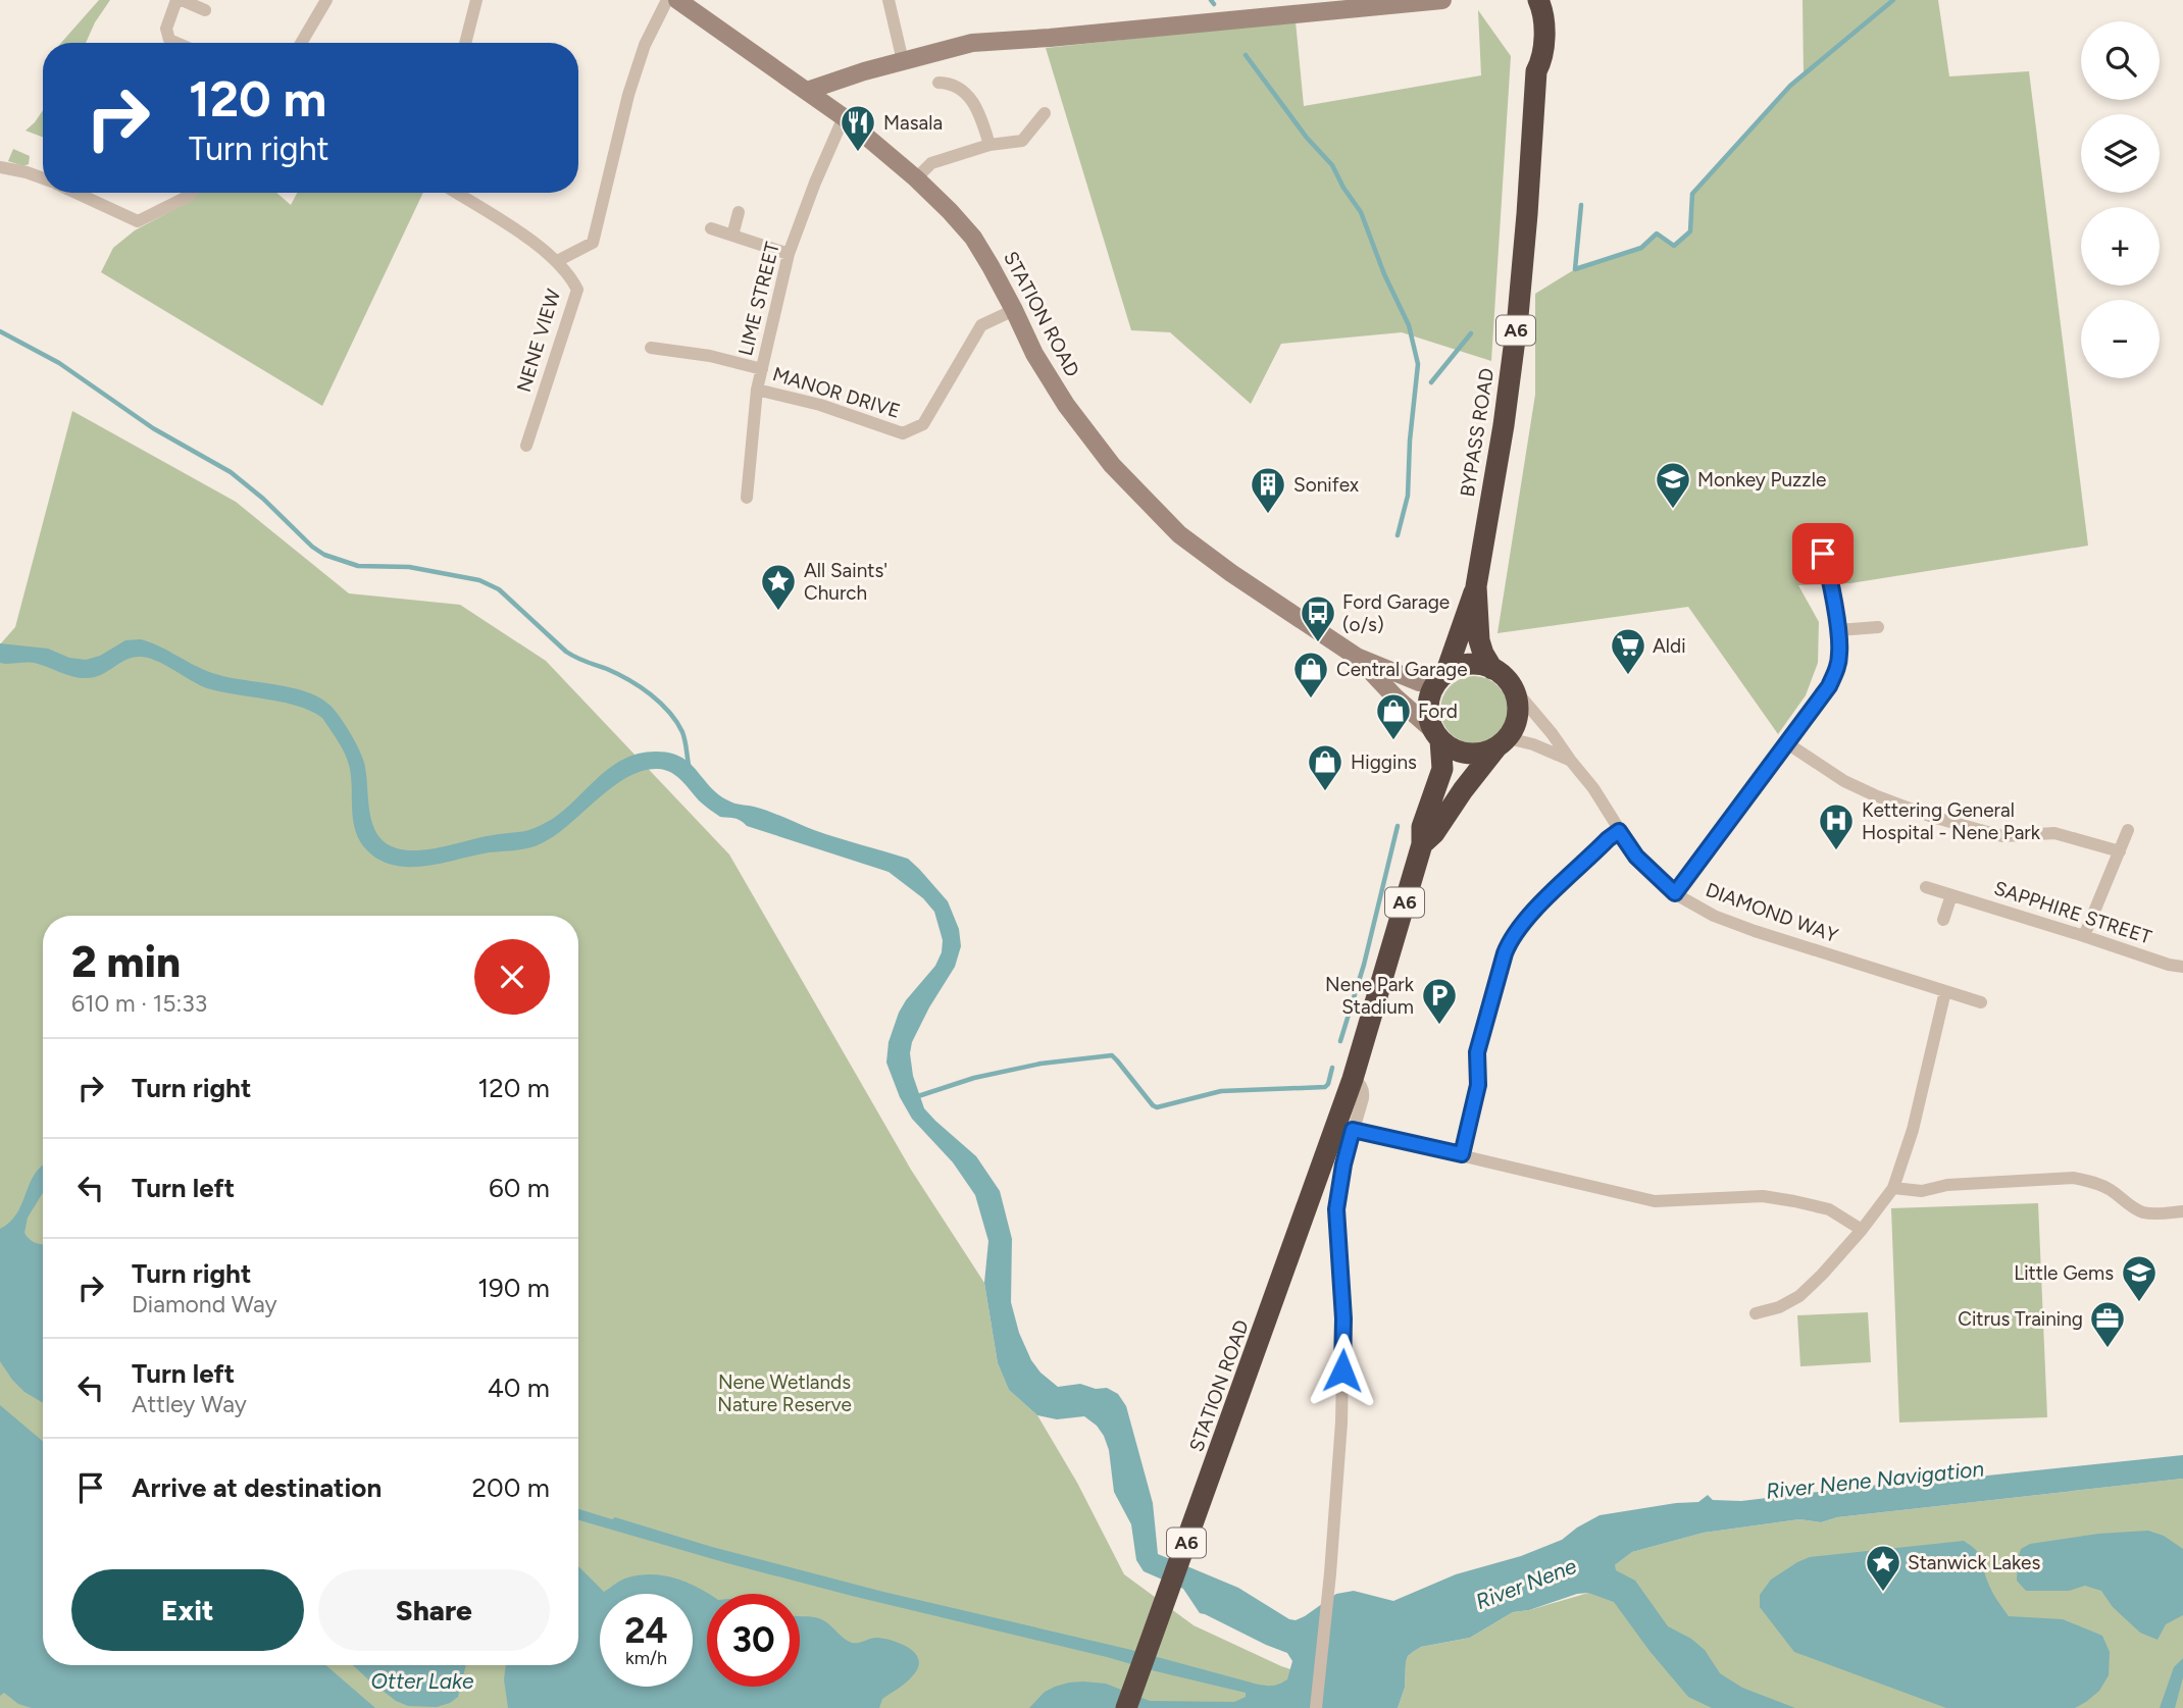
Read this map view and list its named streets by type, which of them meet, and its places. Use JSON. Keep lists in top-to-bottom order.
{
  "streets": {
    "highway": ["STATION ROAD", "A6", "BYPASS ROAD"],
    "street": [
      "LIME STREET",
      "NENE VIEW",
      "MANOR DRIVE",
      "DIAMOND WAY",
      "SAPPHIRE STREET"
    ]
  },
  "crossings": [
    ["LIME STREET", "STATION ROAD"],
    ["LIME STREET", "MANOR DRIVE"],
    ["STATION ROAD", "MANOR DRIVE"],
    ["STATION ROAD", "BYPASS ROAD"],
    ["STATION ROAD", "DIAMOND WAY"],
    ["BYPASS ROAD", "DIAMOND WAY"]
  ],
  "water": ["River Nene Navigation", "River Nene", "Otter Lake"],
  "parks": ["Nene Wetlands Nature Reserve"],
  "places": {
    "restaurant": ["Masala"],
    "school or university": ["Monkey Puzzle", "Little Gems"],
    "building": ["Sonifex"],
    "place": ["All Saints' Church", "Stanwick Lakes"],
    "bus stop": ["Ford Garage (o/s)"],
    "supermarket": ["Aldi"],
    "shop": ["Central Garage", "Ford", "Higgins"],
    "hospital": ["Kettering General Hospital - Nene Park"],
    "parking": ["Nene Park Stadium"],
    "office": ["Citrus Training"]
  },
  "page": {
    "map_buttons": ["+", "−"],
    "turn": ["120 m", "Turn right"],
    "heading": ["2 min", "610 m · 15:33"],
    "list": [
      {
        "name": "Turn right",
        "value": "120 m"
      },
      {
        "name": "Turn left",
        "value": "60 m"
      },
      {
        "name": "Turn right",
        "note": "Diamond Way",
        "value": "190 m"
      },
      {
        "name": "Turn left",
        "note": "Attley Way",
        "value": "40 m"
      },
      {
        "name": "Arrive at destination",
        "value": "200 m"
      }
    ],
    "buttons": ["Exit", "Share"],
    "speed": "24 km/h",
    "limit": "30"
  }
}
